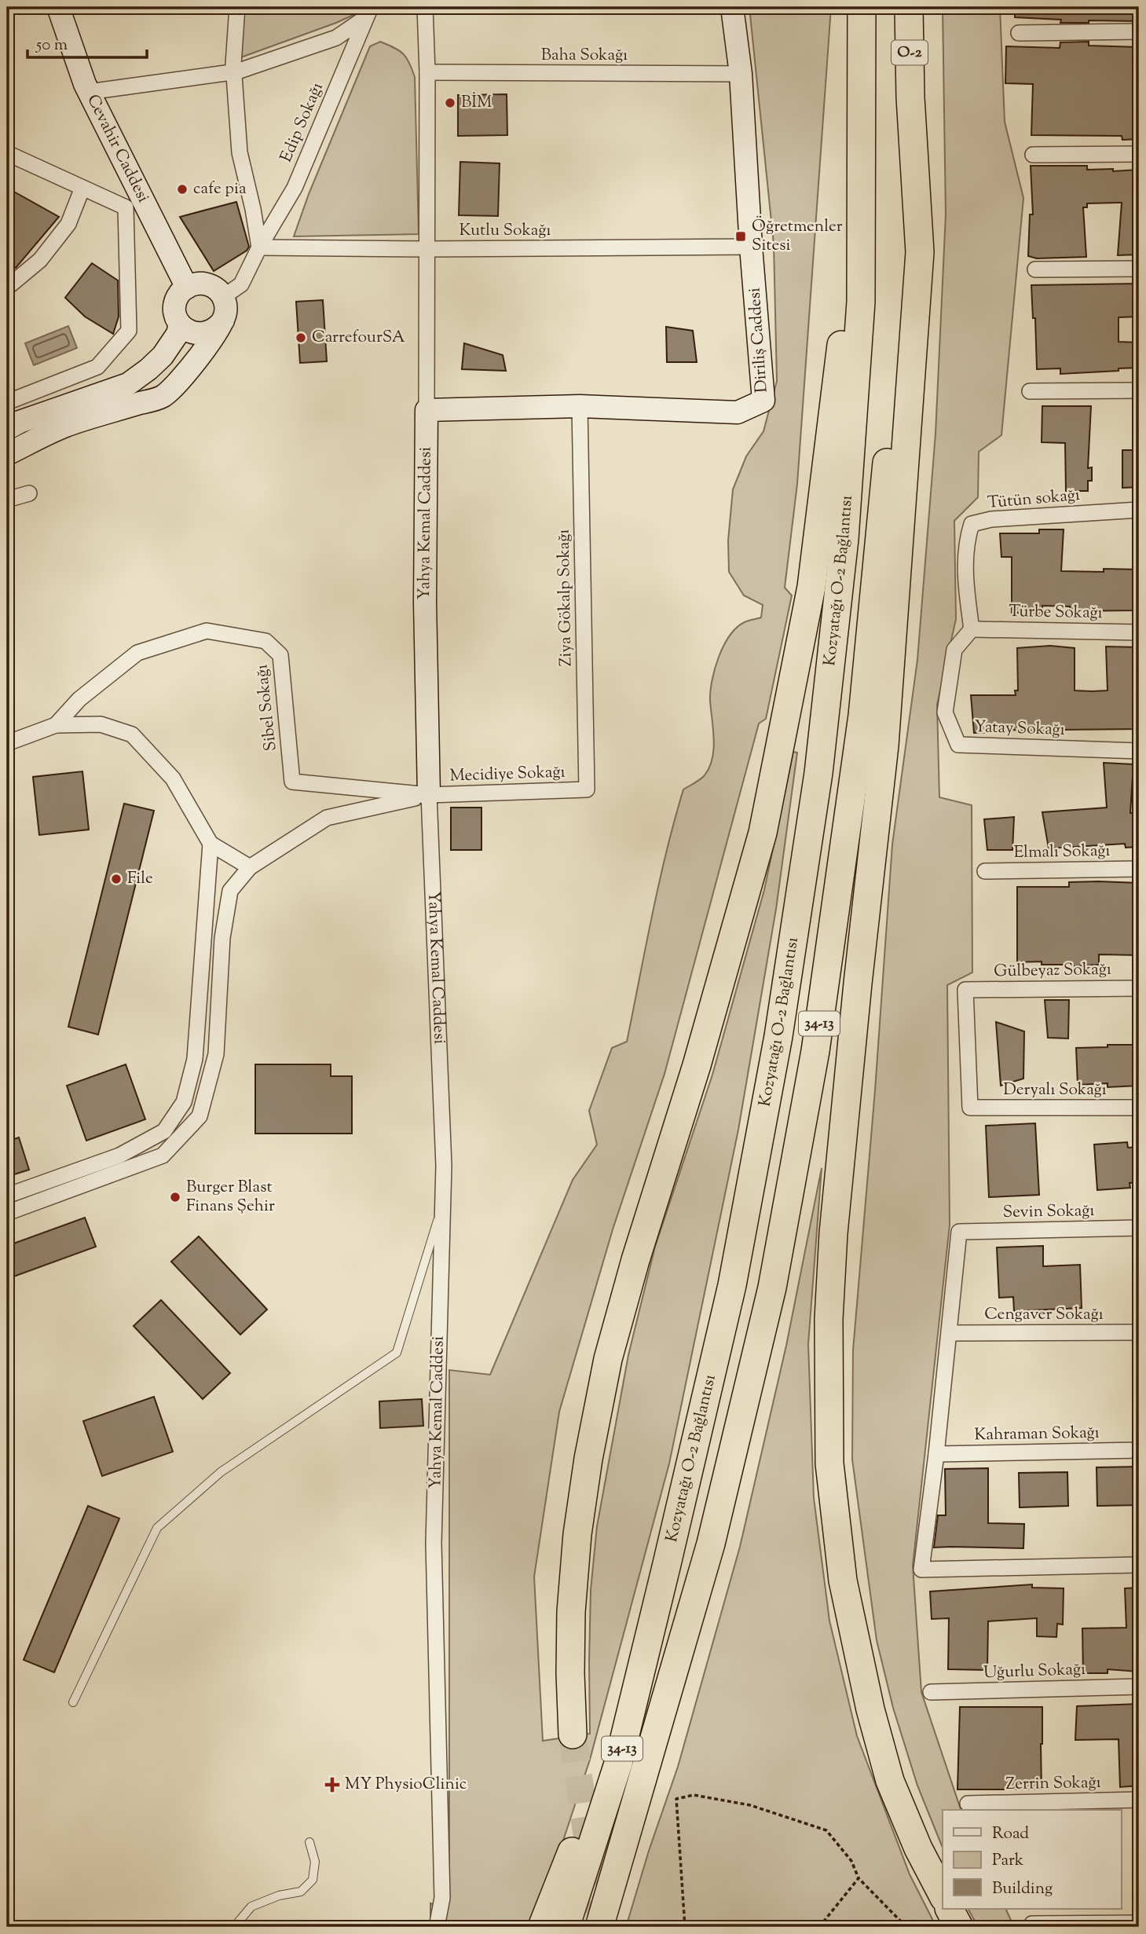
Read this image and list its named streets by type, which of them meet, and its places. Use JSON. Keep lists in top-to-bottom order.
{
  "streets": {
    "highway": ["O-2", "Kozyatağı O-2 Bağlantısı", "34-13"],
    "street": [
      "Baha Sokağı",
      "Edip Sokağı",
      "Cevahir Caddesi",
      "Kutlu Sokağı",
      "Diriliş Caddesi",
      "Tütün sokağı",
      "Yahya Kemal Caddesi",
      "Ziya Gökalp Sokağı",
      "Türbe Sokağı",
      "Sibel Sokağı",
      "Yatay Sokağı",
      "Mecidiye Sokağı",
      "Elmalı Sokağı",
      "Gülbeyaz Sokağı",
      "Deryalı Sokağı",
      "Sevin Sokağı",
      "Cengaver Sokağı",
      "Kahraman Sokağı",
      "Uğurlu Sokağı",
      "Zerrin Sokağı"
    ]
  },
  "crossings": [
    ["O-2", "34-13"],
    ["Baha Sokağı", "Diriliş Caddesi"],
    ["Baha Sokağı", "Yahya Kemal Caddesi"],
    ["Edip Sokağı", "Cevahir Caddesi"],
    ["Edip Sokağı", "Kutlu Sokağı"],
    ["Kutlu Sokağı", "Diriliş Caddesi"],
    ["Kutlu Sokağı", "Yahya Kemal Caddesi"],
    ["Diriliş Caddesi", "Yahya Kemal Caddesi"],
    ["Diriliş Caddesi", "Ziya Gökalp Sokağı"],
    ["Tütün sokağı", "Türbe Sokağı"],
    ["Tütün sokağı", "Yatay Sokağı"],
    ["Yahya Kemal Caddesi", "Sibel Sokağı"],
    ["Yahya Kemal Caddesi", "Mecidiye Sokağı"],
    ["Ziya Gökalp Sokağı", "Mecidiye Sokağı"],
    ["Türbe Sokağı", "Yatay Sokağı"],
    ["Sibel Sokağı", "Mecidiye Sokağı"],
    ["Gülbeyaz Sokağı", "Deryalı Sokağı"],
    ["Sevin Sokağı", "Cengaver Sokağı"]
  ],
  "places": {
    "other": [
      "BİM",
      "cafe pia",
      "CarrefourSA",
      "File",
      "Burger Blast Finans Şehir"
    ],
    "transit": ["Öğretmenler Sitesi"],
    "health": ["MY PhysioClinic"]
  },
  "legend": ["Road", "Park", "Building"],
  "scale_bar": "50 m"
}
